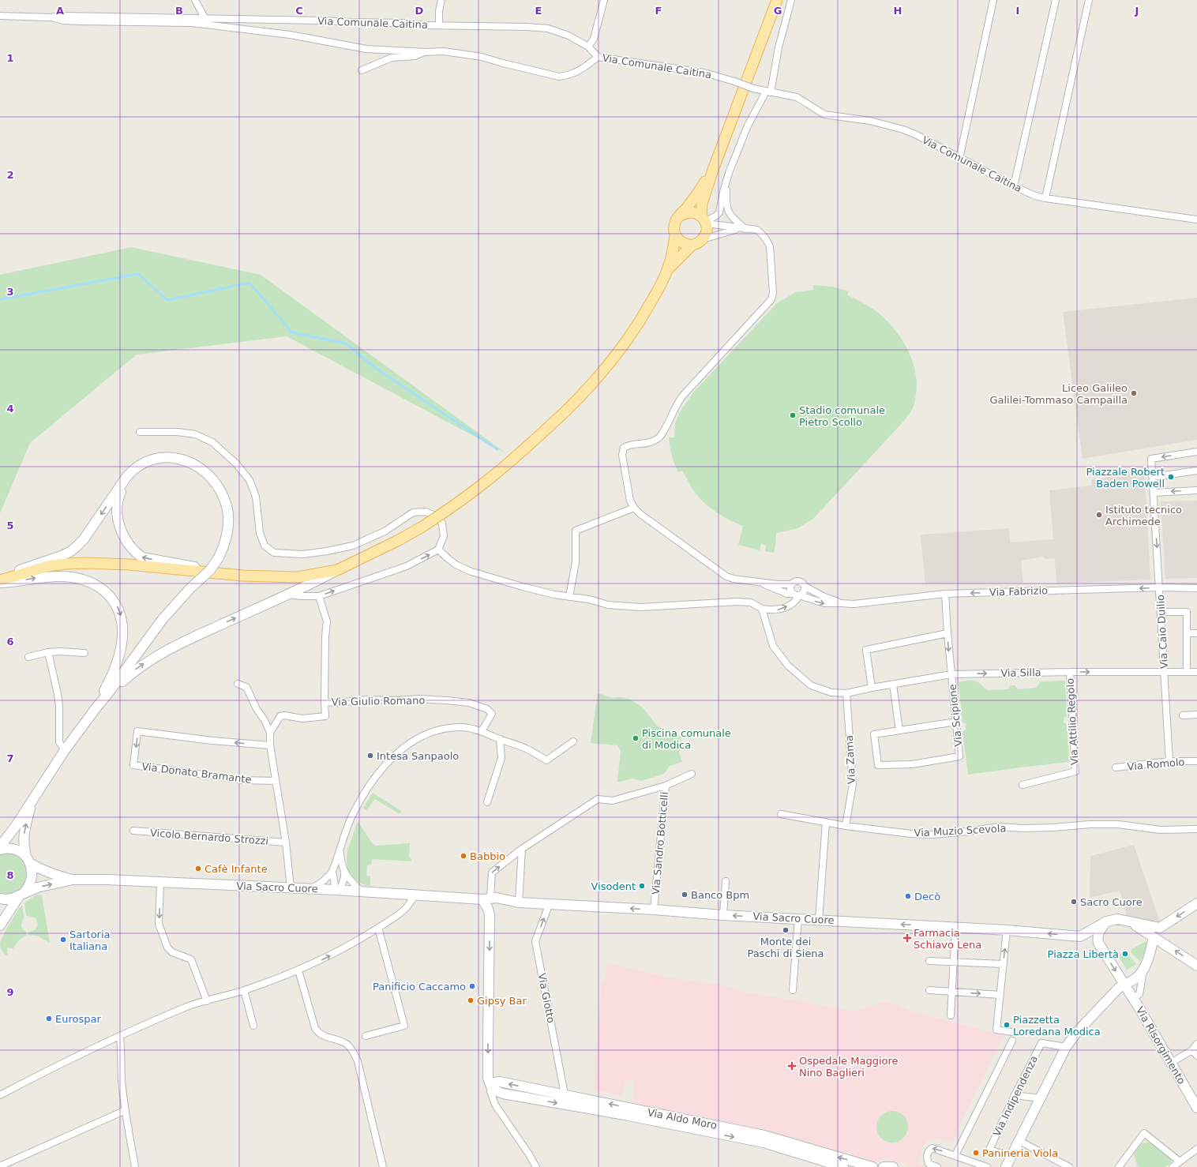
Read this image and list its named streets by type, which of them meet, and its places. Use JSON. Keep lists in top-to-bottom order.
{
  "streets": {
    "street": [
      "Via Comunale Caitina",
      "Via Fabrizio",
      "Via Caio Duilio",
      "Via Silla",
      "Via Giulio Romano",
      "Via Scipione",
      "Via Attilio Regolo",
      "Via Zama",
      "Via Romolo",
      "Via Donato Bramante",
      "Via Muzio Scevola",
      "Vicolo Bernardo Strozzi",
      "Via Sandro Botticelli",
      "Via Sacro Cuore",
      "Via Giotto",
      "Via Risorgimento",
      "Via Indipendenza",
      "Via Aldo Moro"
    ]
  },
  "crossings": [
    ["Via Fabrizio", "Via Caio Duilio"],
    ["Via Fabrizio", "Via Scipione"],
    ["Via Caio Duilio", "Via Silla"],
    ["Via Caio Duilio", "Via Romolo"],
    ["Via Silla", "Via Scipione"],
    ["Via Silla", "Via Attilio Regolo"],
    ["Via Silla", "Via Zama"],
    ["Via Zama", "Via Muzio Scevola"],
    ["Via Sandro Botticelli", "Via Sacro Cuore"],
    ["Via Sacro Cuore", "Via Giotto"],
    ["Via Sacro Cuore", "Via Risorgimento"],
    ["Via Giotto", "Via Aldo Moro"]
  ],
  "one_way": ["Via Silla", "Via Sacro Cuore"],
  "places": {
    "other": [
      "Liceo Galileo Galilei-Tommaso Campailla",
      "Stadio comunale Pietro Scollo",
      "Piazzale Robert Baden Powell",
      "Istituto tecnico Archimede",
      "Piscina comunale di Modica",
      "Intesa Sanpaolo",
      "Babbio",
      "Cafè Infante",
      "Visodent",
      "Banco Bpm",
      "Decò",
      "Sacro Cuore",
      "Monte dei Paschi di Siena",
      "Sartoria Italiana",
      "Piazza Libertà",
      "Panificio Caccamo",
      "Gipsy Bar",
      "Eurospar",
      "Piazzetta Loredana Modica",
      "Panineria Viola"
    ],
    "health": ["Farmacia Schiavo Lena", "Ospedale Maggiore Nino Baglieri"]
  },
  "grid": {
    "columns": [
      "A",
      "B",
      "C",
      "D",
      "E",
      "F",
      "G",
      "H",
      "I",
      "J"
    ],
    "rows": [
      "1",
      "2",
      "3",
      "4",
      "5",
      "6",
      "7",
      "8",
      "9"
    ]
  }
}
